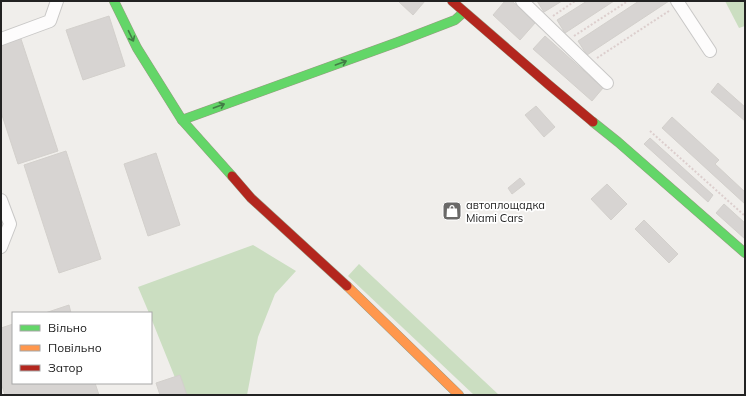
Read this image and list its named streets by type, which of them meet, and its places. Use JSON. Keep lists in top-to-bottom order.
{
  "places": {
    "shop": ["автоплощадка Miami Cars"]
  },
  "legend": ["Вільно", "Повільно", "Затор"]
}
